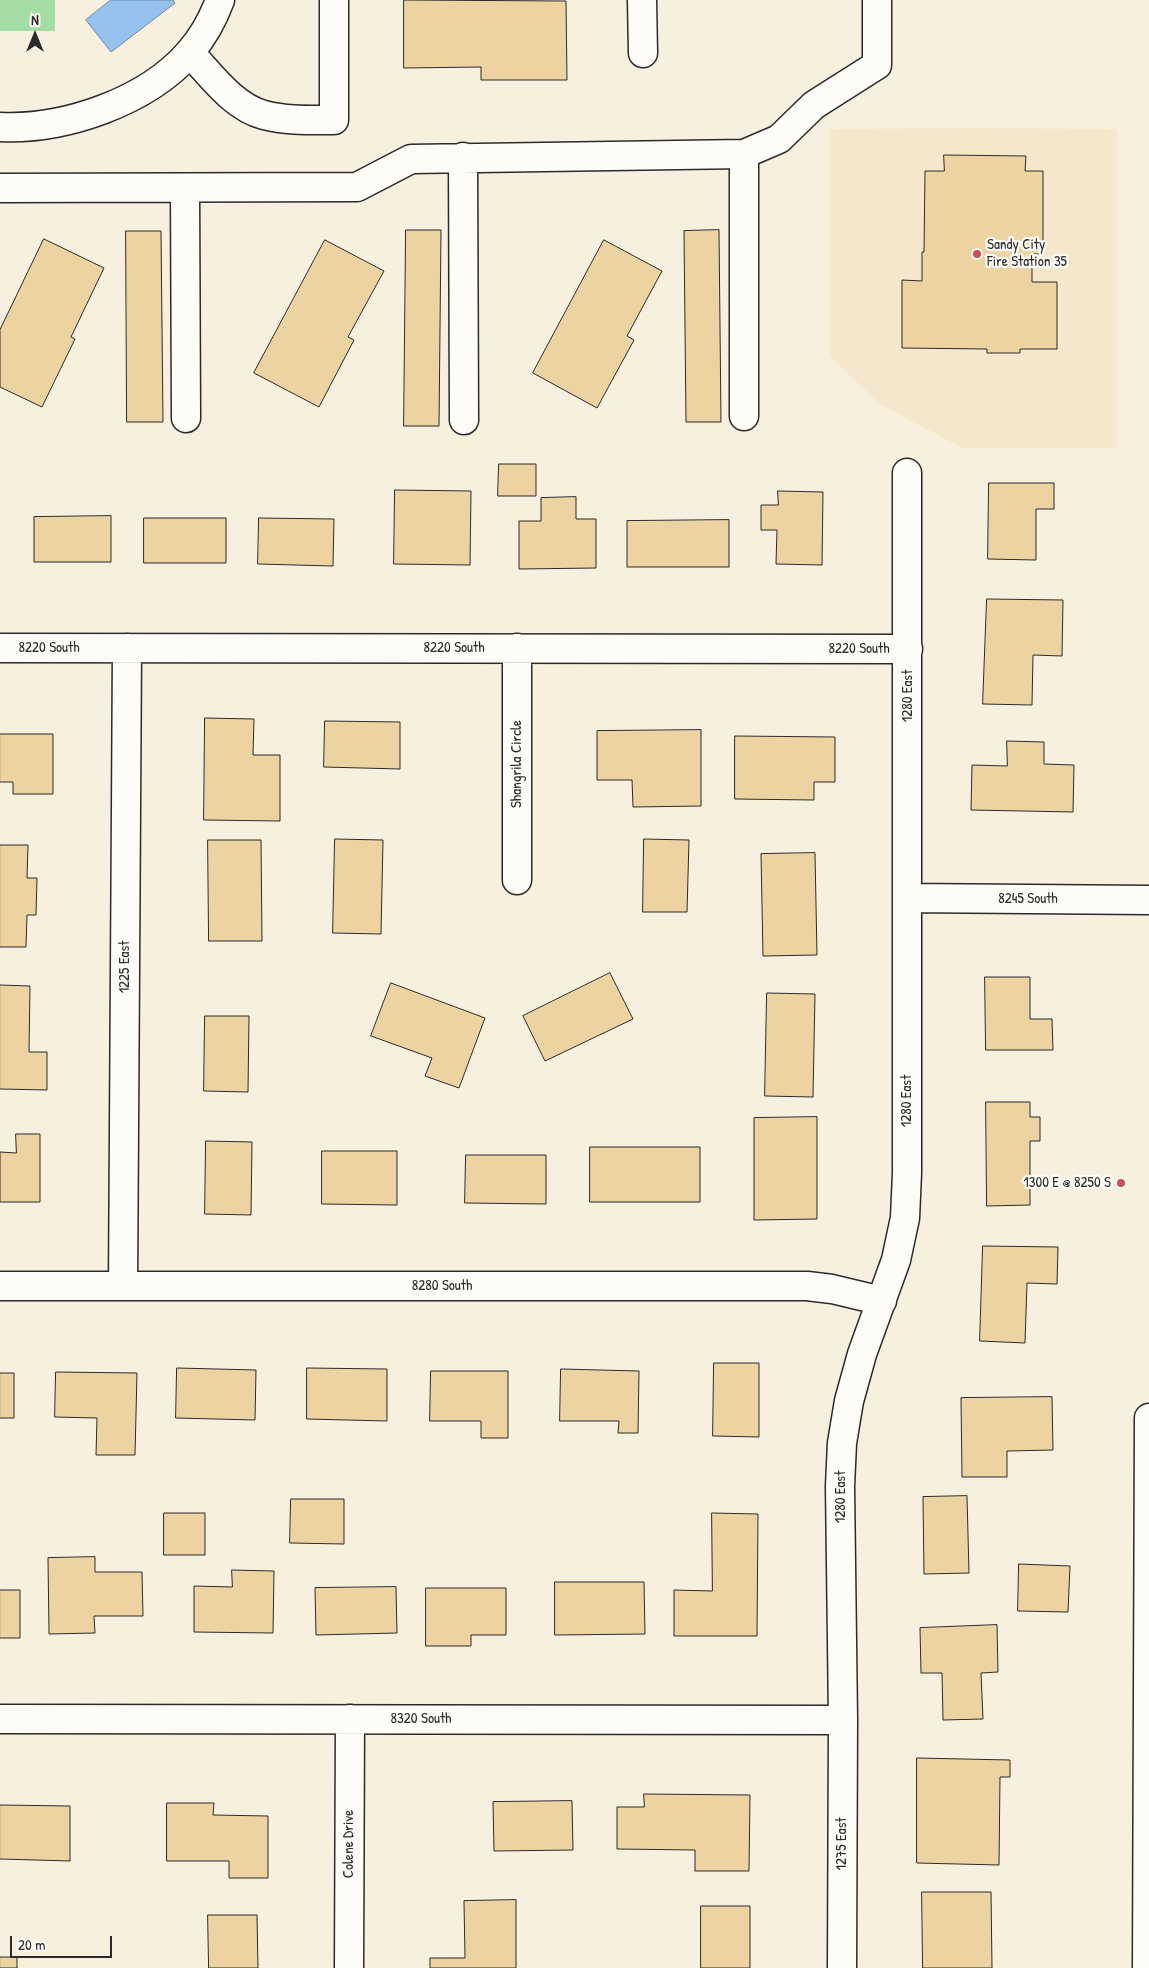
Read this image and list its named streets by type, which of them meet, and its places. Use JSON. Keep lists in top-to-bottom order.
{
  "streets": {
    "street": [
      "8220 South",
      "1280 East",
      "Shangrila Circle",
      "8245 South",
      "1225 East",
      "8280 South",
      "8320 South",
      "Colene Drive",
      "1275 East"
    ]
  },
  "crossings": [
    ["8220 South", "1280 East"],
    ["8220 South", "Shangrila Circle"],
    ["8220 South", "1225 East"],
    ["1280 East", "8245 South"],
    ["1280 East", "8280 South"],
    ["1280 East", "8320 South"],
    ["1280 East", "1275 East"],
    ["1225 East", "8280 South"],
    ["8320 South", "Colene Drive"],
    ["8320 South", "1275 East"]
  ],
  "places": ["Sandy City Fire Station 35", "1300 E @ 8250 S"],
  "scale_bar": "20 m",
  "north": "top"
}
